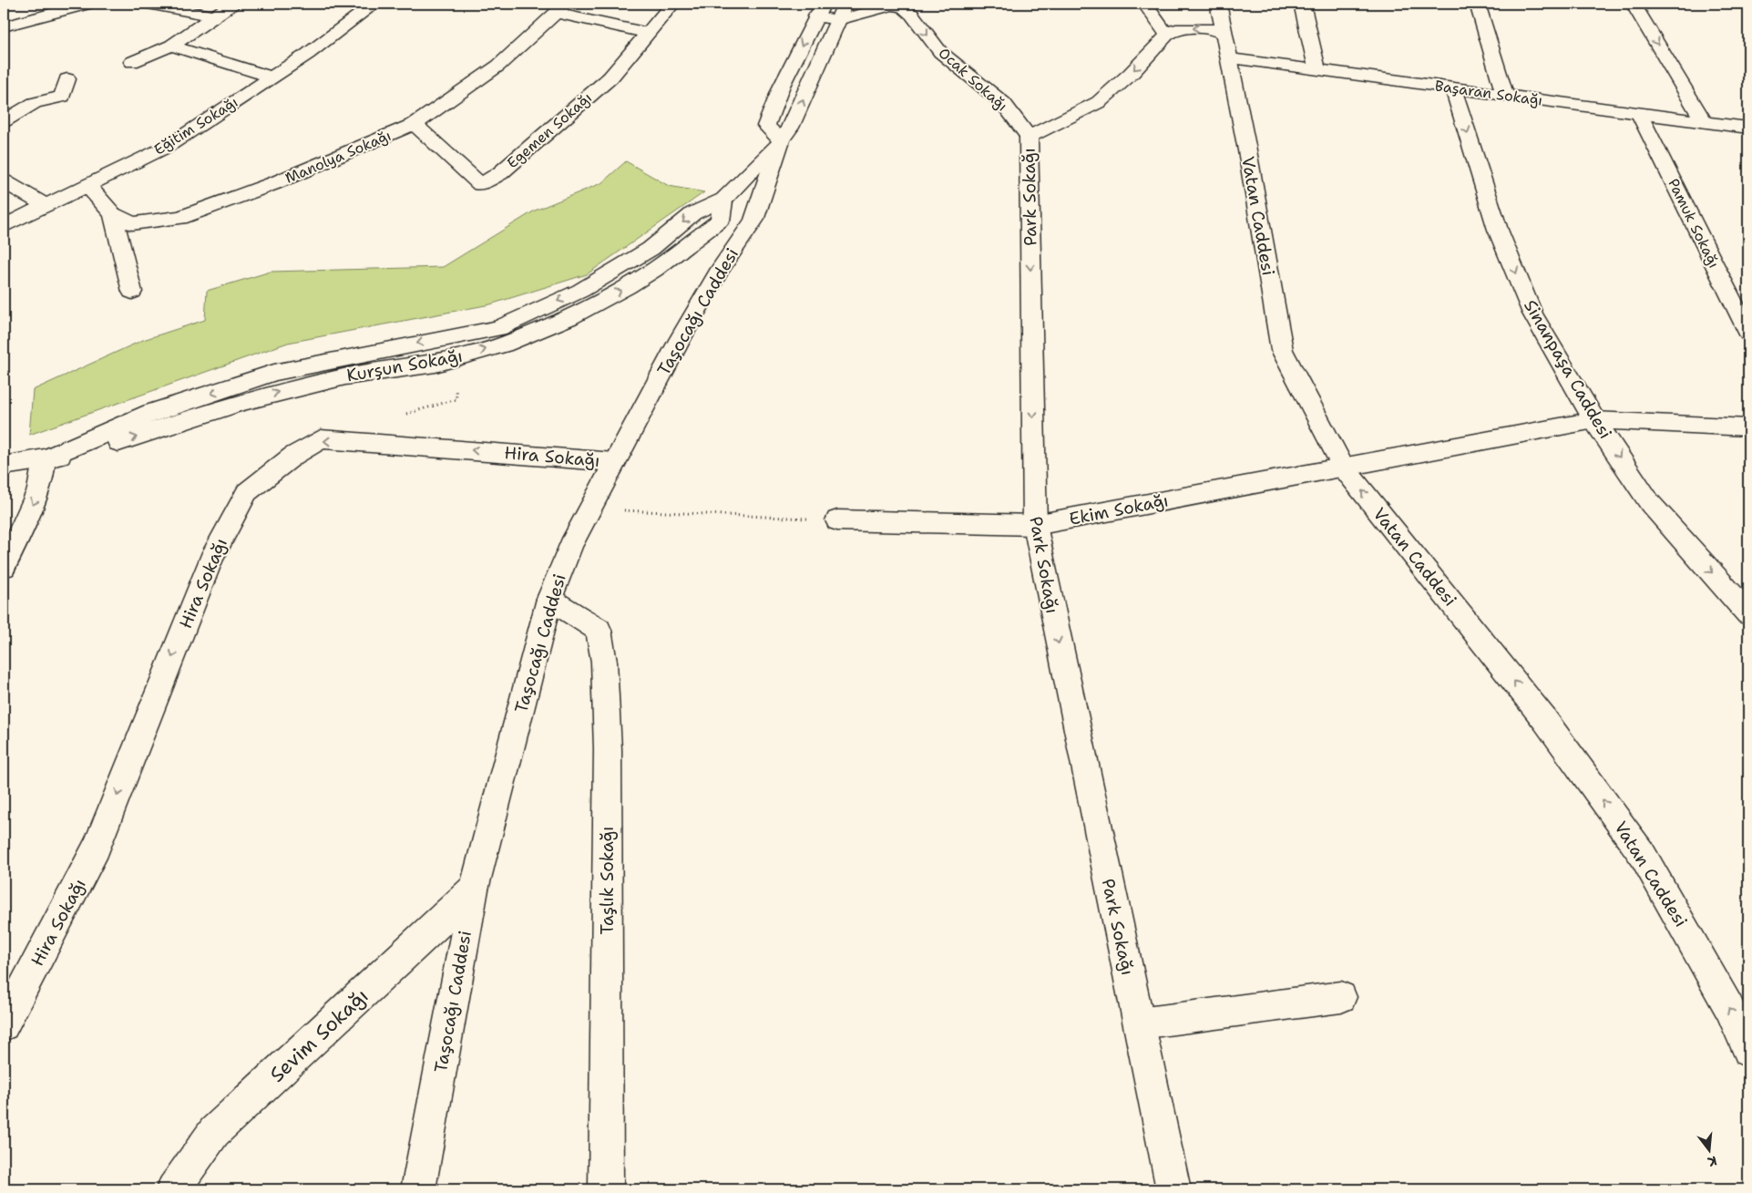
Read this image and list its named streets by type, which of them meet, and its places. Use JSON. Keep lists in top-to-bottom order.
{
  "streets": {
    "street": [
      "Ocak Sokağı",
      "Başaran Sokağı",
      "Eğitim Sokağı",
      "Egemen Sokağı",
      "Manolya Sokağı",
      "Park Sokağı",
      "Vatan Caddesi",
      "Pamuk Sokağı",
      "Taşocağı Caddesi",
      "Kurşun Sokağı",
      "Sinanpaşa Caddesi",
      "Hira Sokağı",
      "Ekim Sokağı",
      "Taşlık Sokağı",
      "Sevim Sokağı"
    ]
  },
  "crossings": [
    ["Ocak Sokağı", "Park Sokağı"],
    ["Ocak Sokağı", "Taşocağı Caddesi"],
    ["Başaran Sokağı", "Vatan Caddesi"],
    ["Başaran Sokağı", "Pamuk Sokağı"],
    ["Başaran Sokağı", "Sinanpaşa Caddesi"],
    ["Eğitim Sokağı", "Manolya Sokağı"],
    ["Egemen Sokağı", "Manolya Sokağı"],
    ["Park Sokağı", "Vatan Caddesi"],
    ["Park Sokağı", "Ekim Sokağı"],
    ["Vatan Caddesi", "Ekim Sokağı"],
    ["Taşocağı Caddesi", "Kurşun Sokağı"],
    ["Taşocağı Caddesi", "Hira Sokağı"],
    ["Taşocağı Caddesi", "Taşlık Sokağı"],
    ["Taşocağı Caddesi", "Sevim Sokağı"],
    ["Sinanpaşa Caddesi", "Ekim Sokağı"]
  ],
  "one_way": [
    "Ocak Sokağı",
    "Park Sokağı",
    "Vatan Caddesi",
    "Sinanpaşa Caddesi",
    "Hira Sokağı"
  ],
  "north": "bottom"
}
